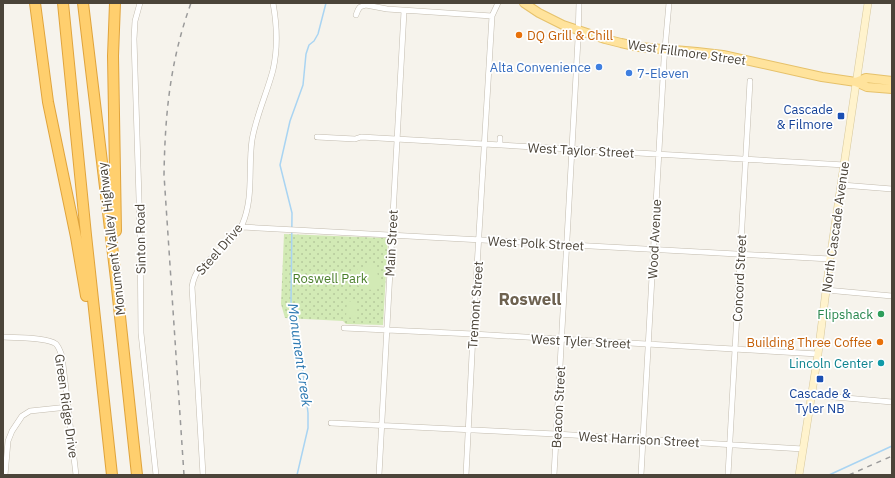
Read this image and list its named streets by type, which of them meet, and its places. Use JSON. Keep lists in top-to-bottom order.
{
  "streets": {
    "highway": ["Monument Valley Highway"],
    "main road": ["West Fillmore Street", "North Cascade Avenue"],
    "street": [
      "West Taylor Street",
      "Sinton Road",
      "Wood Avenue",
      "Main Street",
      "West Polk Street",
      "Steel Drive",
      "Concord Street",
      "Tremont Street",
      "West Tyler Street",
      "Green Ridge Drive",
      "Beacon Street",
      "West Harrison Street"
    ]
  },
  "crossings": [
    ["West Fillmore Street", "North Cascade Avenue"],
    ["West Fillmore Street", "Wood Avenue"],
    ["West Fillmore Street", "Beacon Street"],
    ["West Taylor Street", "North Cascade Avenue"],
    ["West Taylor Street", "Wood Avenue"],
    ["West Taylor Street", "Main Street"],
    ["West Taylor Street", "Concord Street"],
    ["West Taylor Street", "Tremont Street"],
    ["West Taylor Street", "Beacon Street"],
    ["North Cascade Avenue", "West Polk Street"],
    ["North Cascade Avenue", "West Tyler Street"],
    ["North Cascade Avenue", "West Harrison Street"],
    ["Wood Avenue", "West Polk Street"],
    ["Wood Avenue", "West Tyler Street"],
    ["Wood Avenue", "West Harrison Street"],
    ["Main Street", "West Polk Street"],
    ["Main Street", "West Tyler Street"],
    ["Main Street", "West Harrison Street"],
    ["West Polk Street", "Steel Drive"],
    ["West Polk Street", "Concord Street"],
    ["West Polk Street", "Tremont Street"],
    ["West Polk Street", "Beacon Street"],
    ["Concord Street", "West Tyler Street"],
    ["Concord Street", "West Harrison Street"],
    ["Tremont Street", "West Tyler Street"],
    ["Tremont Street", "West Harrison Street"],
    ["West Tyler Street", "Beacon Street"],
    ["Beacon Street", "West Harrison Street"]
  ],
  "districts": ["Roswell"],
  "water": ["Monument Creek"],
  "parks": ["Roswell Park"],
  "places": {
    "other": [
      "DQ Grill & Chill",
      "Alta Convenience",
      "7-Eleven",
      "Flipshack",
      "Building Three Coffee",
      "Lincoln Center"
    ],
    "transit": ["Cascade & Filmore", "Cascade & Tyler NB"]
  }
}
